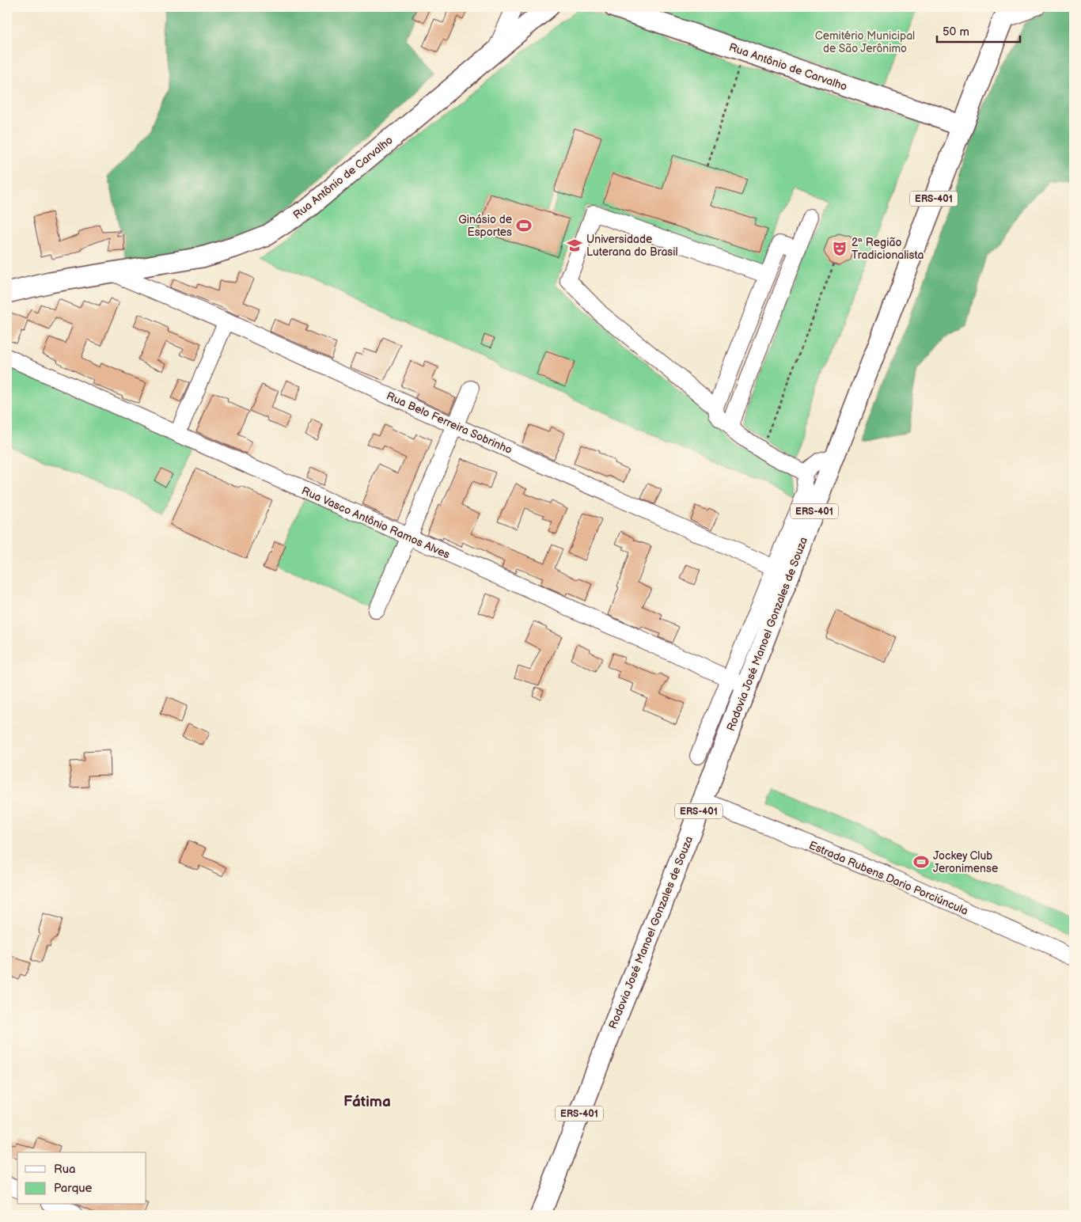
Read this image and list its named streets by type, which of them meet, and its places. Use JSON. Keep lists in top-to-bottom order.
{
  "streets": {
    "main road": ["Rua Antônio de Carvalho", "ERS-401", "Rodovia José Manoel Gonzales de Souza"],
    "street": ["Rua Belo Ferreira Sobrinho", "Rua Vasco Antônio Ramos Alves", "Estrada Rubens Dario Porciúncula"]
  },
  "crossings": [
    ["Rua Antônio de Carvalho", "Rua Belo Ferreira Sobrinho"],
    ["Rua Antônio de Carvalho", "Rodovia José Manoel Gonzales de Souza"],
    ["Rua Belo Ferreira Sobrinho", "Rodovia José Manoel Gonzales de Souza"],
    ["Rua Vasco Antônio Ramos Alves", "Rodovia José Manoel Gonzales de Souza"],
    ["Rodovia José Manoel Gonzales de Souza", "Estrada Rubens Dario Porciúncula"]
  ],
  "districts": ["Fátima"],
  "parks": ["Cemitério Municipal de São Jerônimo"],
  "places": {
    "sports": ["Ginásio de Esportes", "Jockey Club Jeronimense"],
    "school or university": ["Universidade Luterana do Brasil"],
    "theatre": ["2ª Região Tradicionalista"]
  },
  "legend": ["Rua", "Parque"],
  "scale_bar": "50 m"
}
